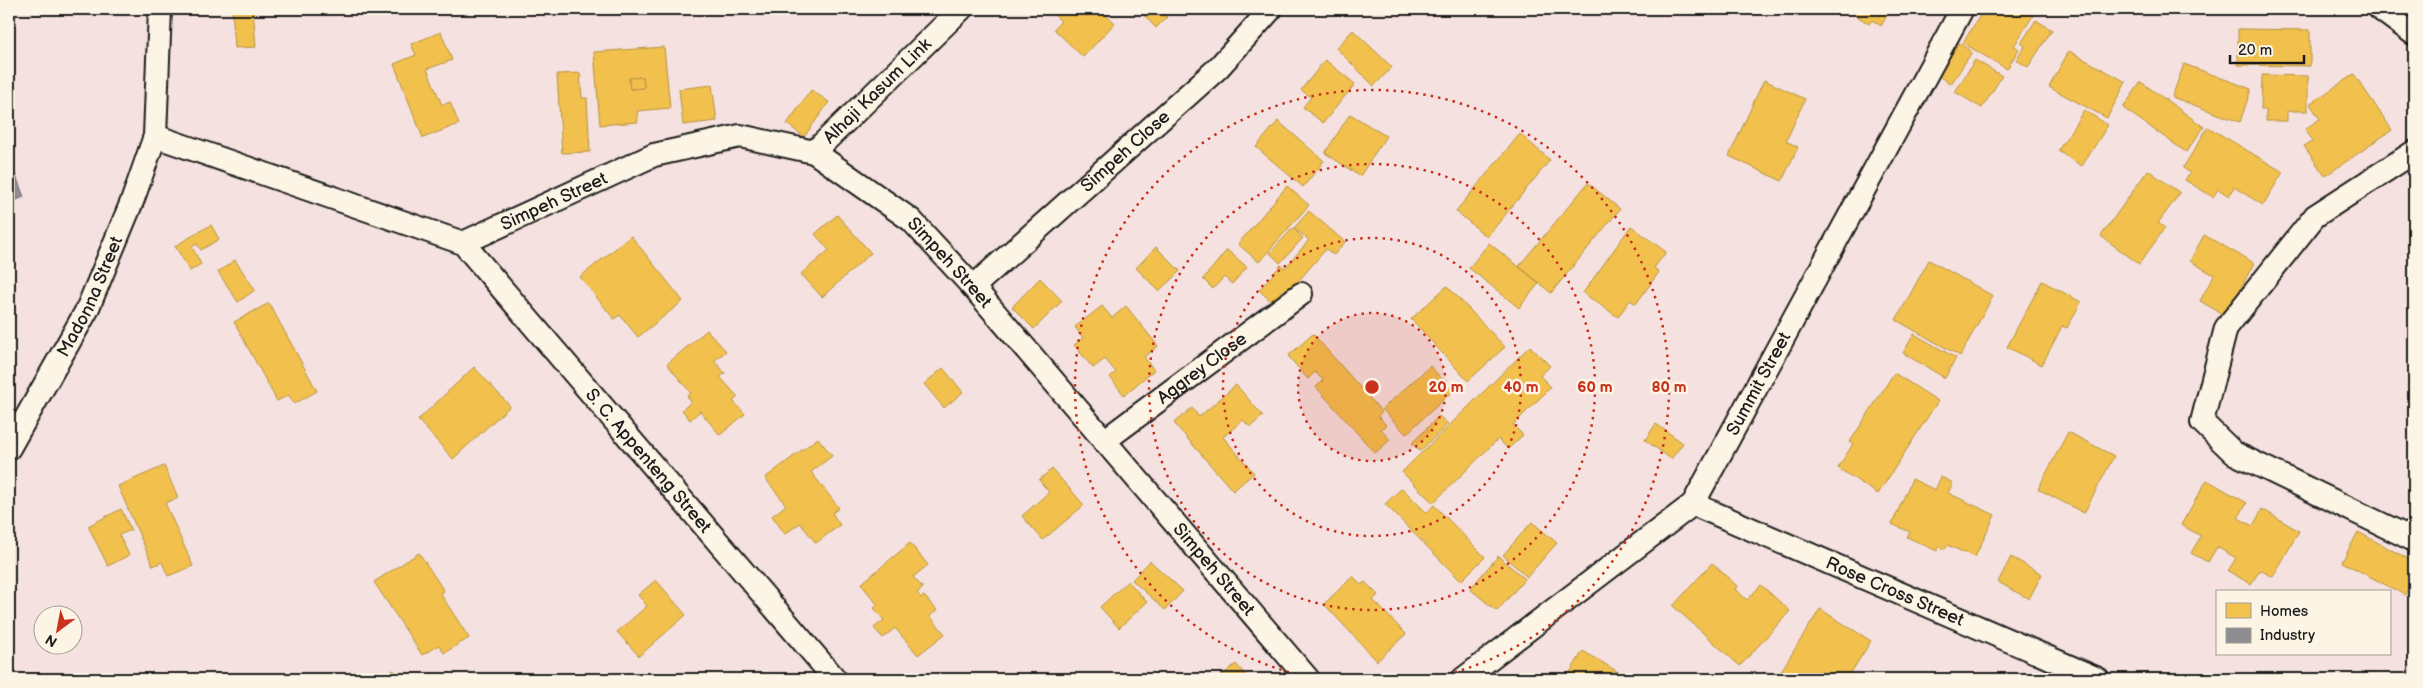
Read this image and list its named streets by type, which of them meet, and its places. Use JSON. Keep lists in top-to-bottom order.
{
  "streets": {
    "street": [
      "Alhaji Kasum Link",
      "Simpeh Close",
      "Simpeh Street",
      "Madonna Street",
      "Aggrey Close",
      "Summit Street",
      "S. C. Appenteng Street",
      "Rose Cross Street"
    ]
  },
  "crossings": [
    ["Alhaji Kasum Link", "Simpeh Street"],
    ["Simpeh Close", "Simpeh Street"],
    ["Simpeh Street", "Aggrey Close"],
    ["Simpeh Street", "S. C. Appenteng Street"],
    ["Summit Street", "Rose Cross Street"]
  ],
  "legend": ["Homes", "Industry"],
  "scale_bar": "20 m",
  "north": "bottom left",
  "rings": [
    "20 m",
    "40 m",
    "60 m",
    "80 m"
  ]
}
